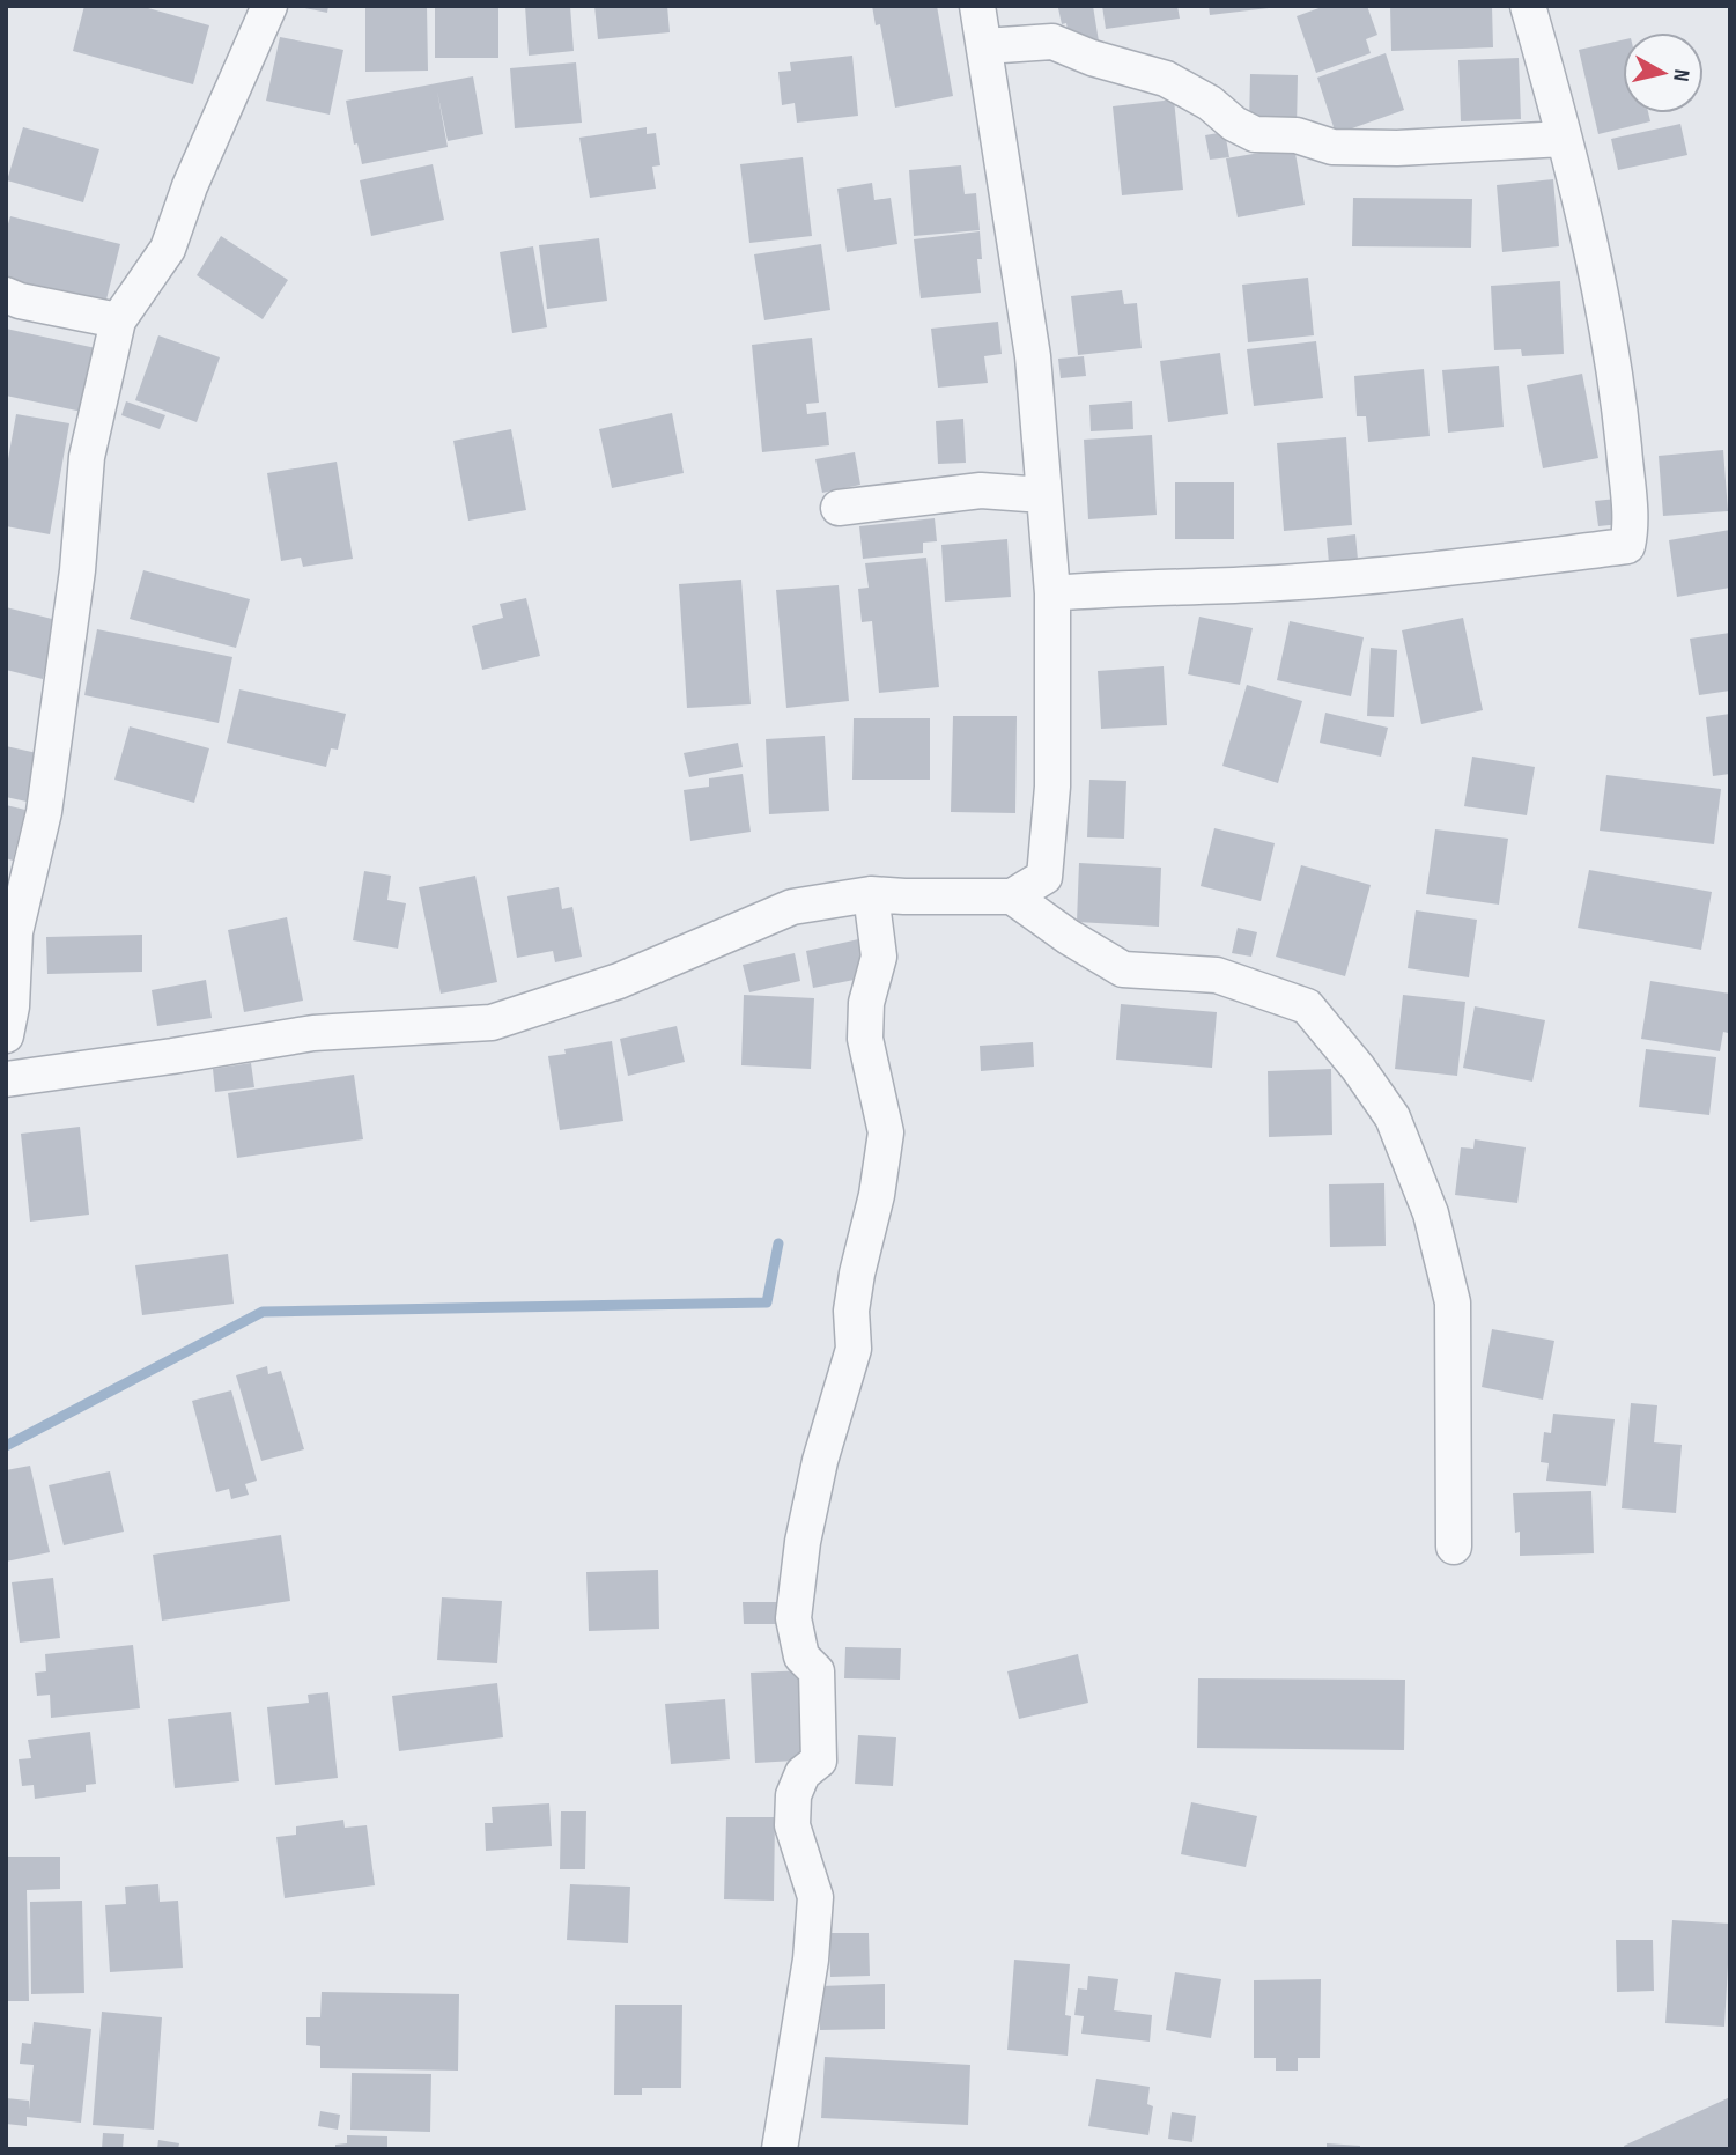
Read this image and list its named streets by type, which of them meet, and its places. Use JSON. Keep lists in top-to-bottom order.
{
  "north": "right"
}
